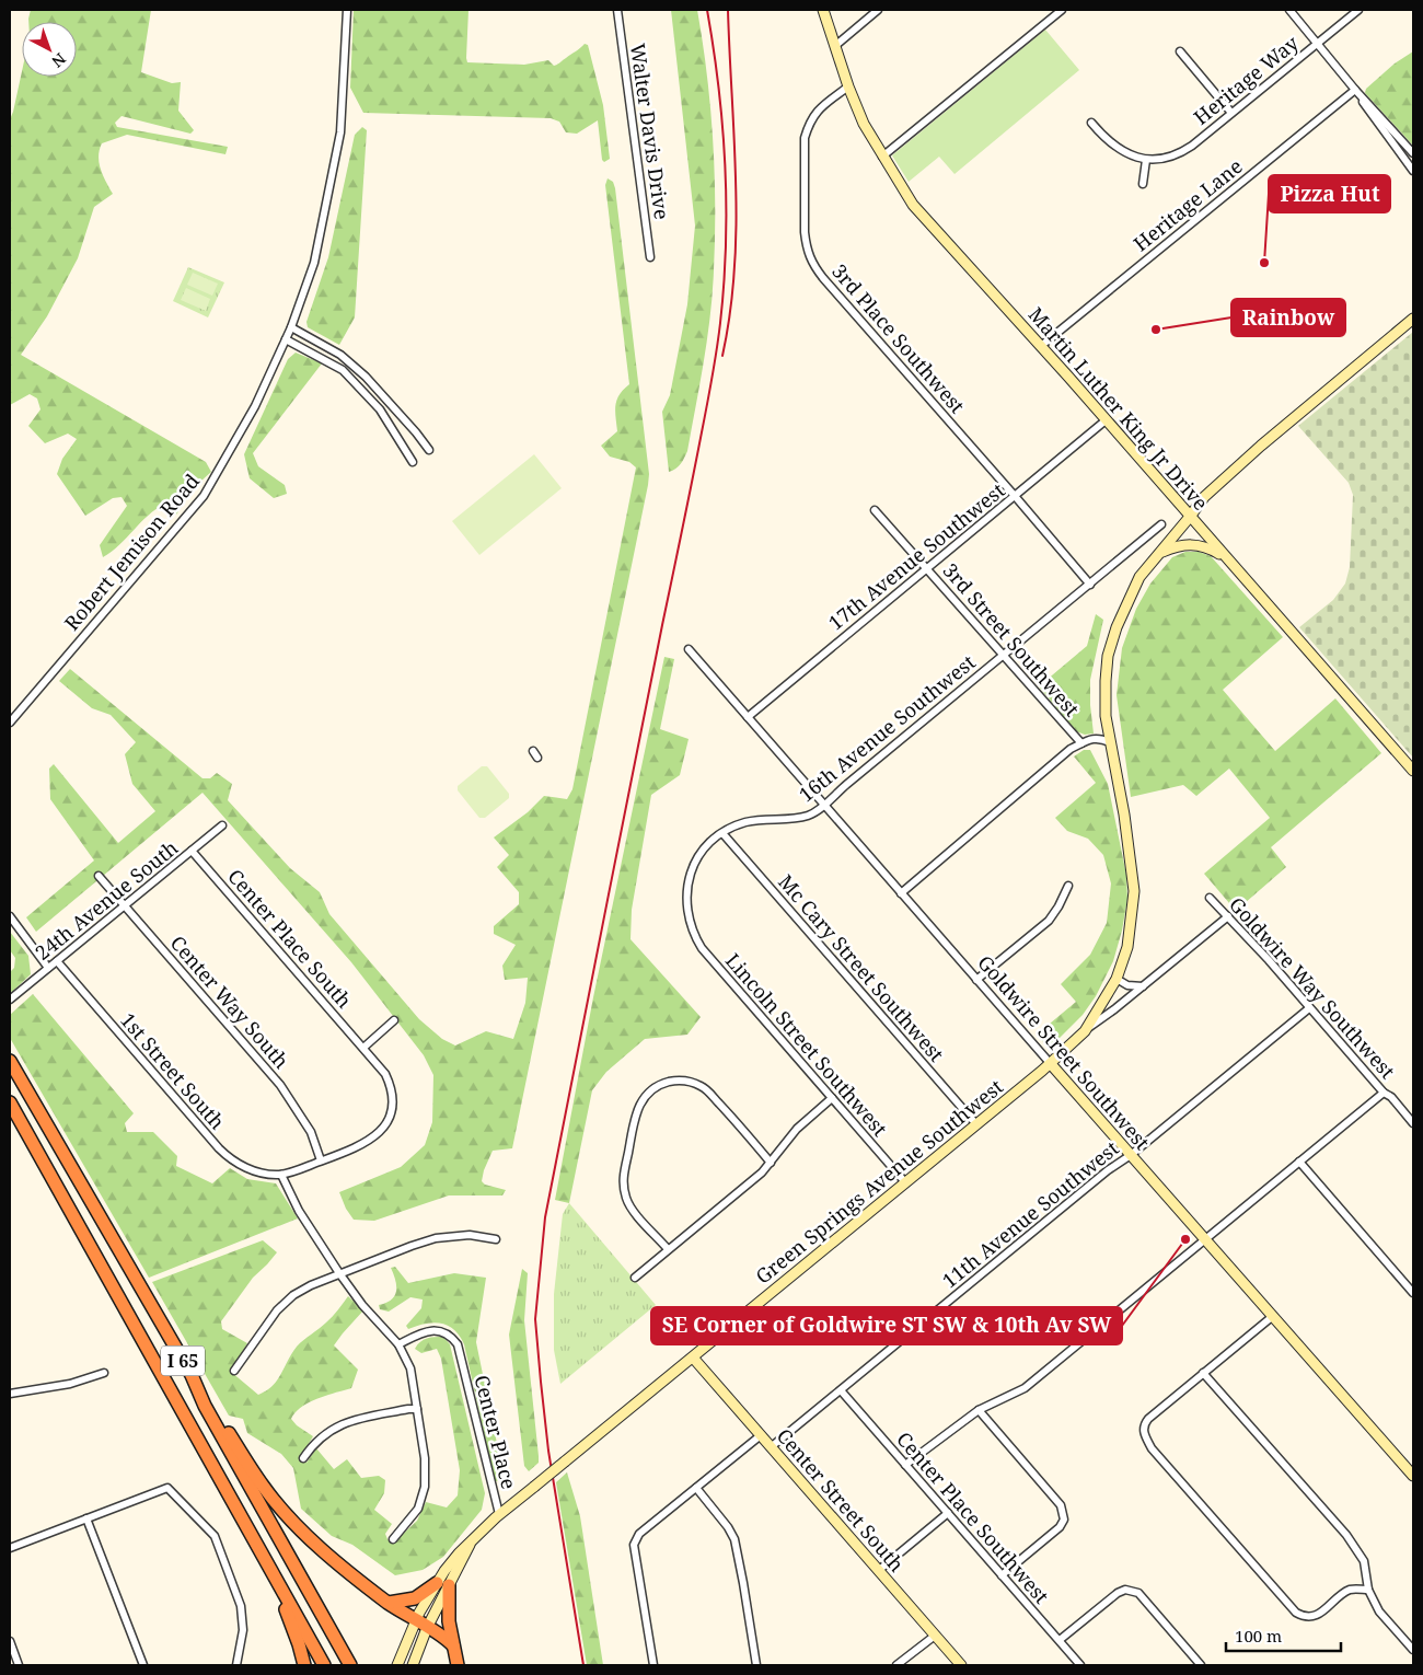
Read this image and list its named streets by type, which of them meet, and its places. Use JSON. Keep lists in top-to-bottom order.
{
  "streets": {
    "highway": ["I 65"],
    "main road": [
      "Martin Luther King Jr Drive",
      "Goldwire Street Southwest",
      "Green Springs Avenue Southwest",
      "Center Street South"
    ],
    "street": [
      "Heritage Way",
      "Walter Davis Drive",
      "Heritage Lane",
      "3rd Place Southwest",
      "Robert Jemison Road",
      "17th Avenue Southwest",
      "3rd Street Southwest",
      "16th Avenue Southwest",
      "24th Avenue South",
      "Center Place South",
      "Mc Cary Street Southwest",
      "Goldwire Way Southwest",
      "Center Way South",
      "Lincoln Street Southwest",
      "1st Street South",
      "11th Avenue Southwest",
      "Center Place",
      "Center Place Southwest"
    ]
  },
  "crossings": [
    ["Heritage Lane", "Martin Luther King Jr Drive"],
    ["3rd Place Southwest", "Martin Luther King Jr Drive"],
    ["3rd Place Southwest", "17th Avenue Southwest"],
    ["3rd Place Southwest", "16th Avenue Southwest"],
    ["Martin Luther King Jr Drive", "17th Avenue Southwest"],
    ["Martin Luther King Jr Drive", "Green Springs Avenue Southwest"],
    ["17th Avenue Southwest", "3rd Street Southwest"],
    ["17th Avenue Southwest", "Goldwire Street Southwest"],
    ["3rd Street Southwest", "16th Avenue Southwest"],
    ["3rd Street Southwest", "Green Springs Avenue Southwest"],
    ["16th Avenue Southwest", "Mc Cary Street Southwest"],
    ["16th Avenue Southwest", "Lincoln Street Southwest"],
    ["16th Avenue Southwest", "Goldwire Street Southwest"],
    ["24th Avenue South", "Center Place South"],
    ["24th Avenue South", "Center Way South"],
    ["24th Avenue South", "1st Street South"],
    ["Center Place South", "Center Way South"],
    ["Center Place South", "1st Street South"],
    ["Mc Cary Street Southwest", "Green Springs Avenue Southwest"],
    ["Goldwire Way Southwest", "Green Springs Avenue Southwest"],
    ["Goldwire Way Southwest", "11th Avenue Southwest"],
    ["Lincoln Street Southwest", "Green Springs Avenue Southwest"],
    ["Goldwire Street Southwest", "Green Springs Avenue Southwest"],
    ["Goldwire Street Southwest", "11th Avenue Southwest"],
    ["Green Springs Avenue Southwest", "Center Place"],
    ["Green Springs Avenue Southwest", "Center Street South"],
    ["11th Avenue Southwest", "Center Street South"],
    ["11th Avenue Southwest", "Center Place Southwest"]
  ],
  "places": ["Pizza Hut", "Rainbow", "SE Corner of Goldwire ST SW & 10th Av SW"],
  "scale_bar": "100 m",
  "north": "bottom right"
}
